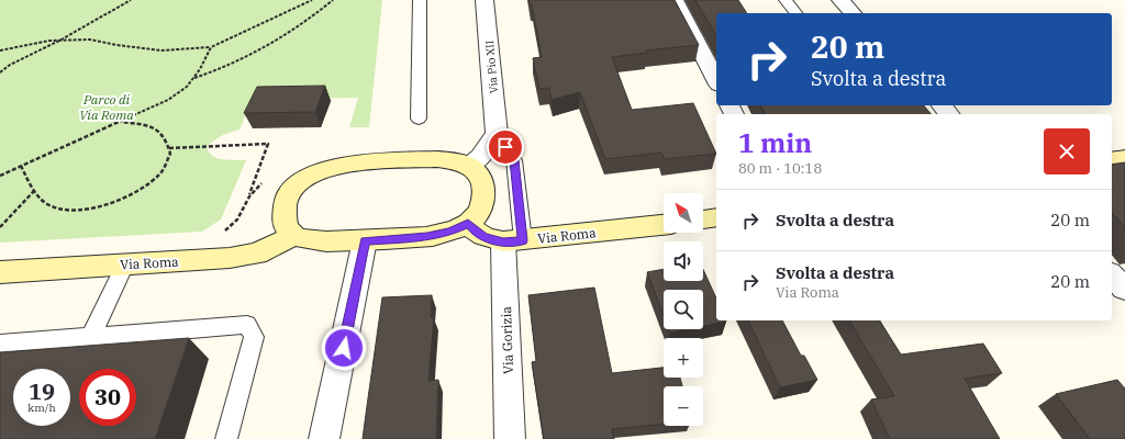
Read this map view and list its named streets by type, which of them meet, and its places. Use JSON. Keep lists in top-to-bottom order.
{
  "streets": {
    "main road": ["Via Roma"],
    "street": ["Via Pio XII", "Via Gorizia"]
  },
  "crossings": [
    ["Via Pio XII", "Via Roma"],
    ["Via Pio XII", "Via Gorizia"],
    ["Via Roma", "Via Gorizia"]
  ],
  "parks": ["Parco di Via Roma"],
  "north": "top left",
  "page": {
    "turn": ["20 m", "Svolta a destra"],
    "heading": ["1 min", "80 m · 10:18"],
    "list": [
      {
        "name": "Svolta a destra",
        "value": "20 m"
      },
      {
        "name": "Svolta a destra",
        "note": "Via Roma",
        "value": "20 m"
      }
    ],
    "map_buttons": ["+", "−"],
    "speed": "19 km/h",
    "limit": "30"
  }
}
